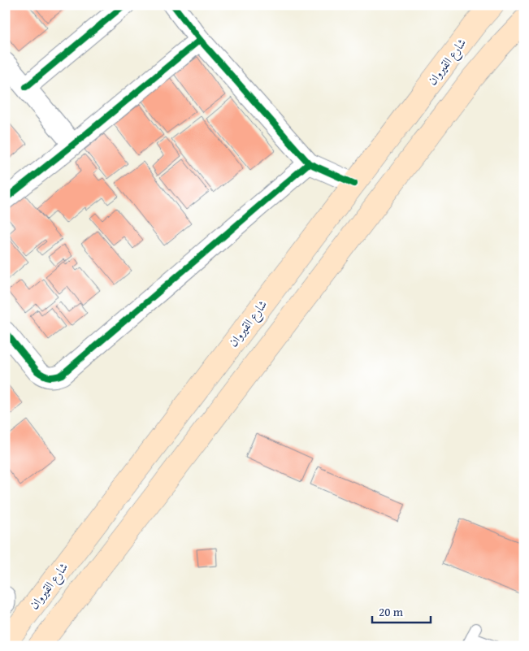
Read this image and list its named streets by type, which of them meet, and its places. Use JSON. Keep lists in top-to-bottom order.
{
  "streets": {
    "main road": ["شارع القيروان"]
  },
  "scale_bar": "20 m"
}
